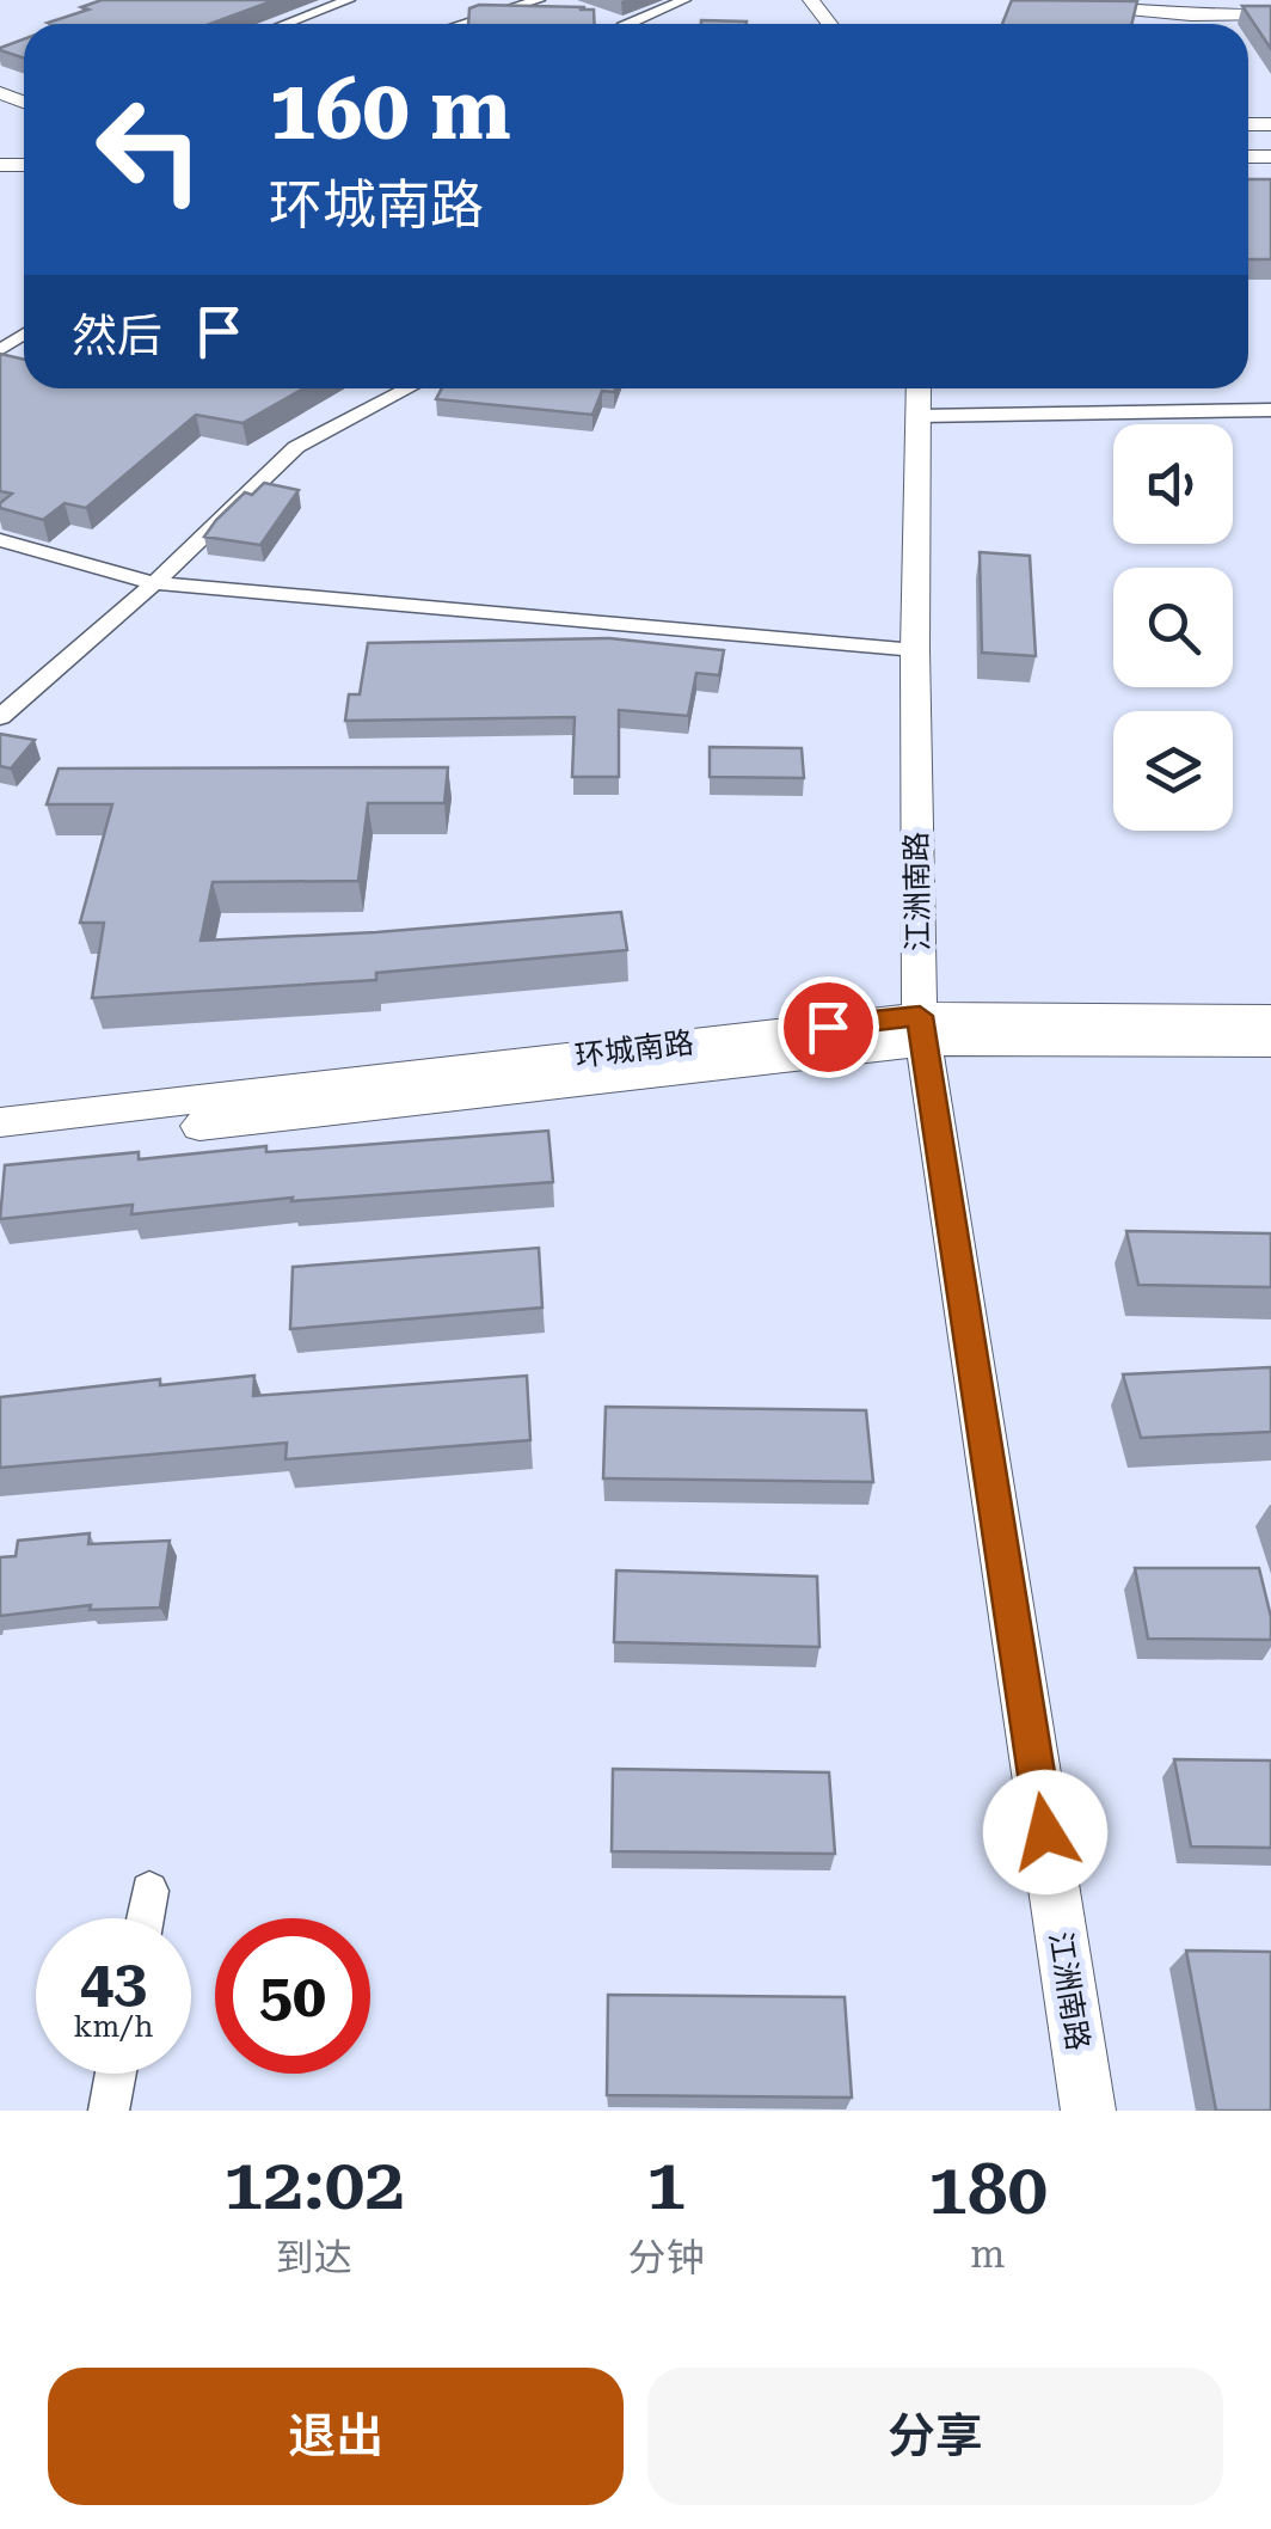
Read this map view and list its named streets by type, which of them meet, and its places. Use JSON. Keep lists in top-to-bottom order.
{
  "streets": {
    "main road": ["江洲南路", "环城南路"]
  },
  "crossings": [
    ["江洲南路", "环城南路"]
  ],
  "page": {
    "turn": ["160 m", "环城南路"],
    "then": "然后",
    "speed": "43 km/h",
    "limit": "50",
    "eta": [
      "12:02",
      "到达",
      "1",
      "分钟",
      "180",
      "m"
    ],
    "buttons": ["退出", "分享"]
  }
}
